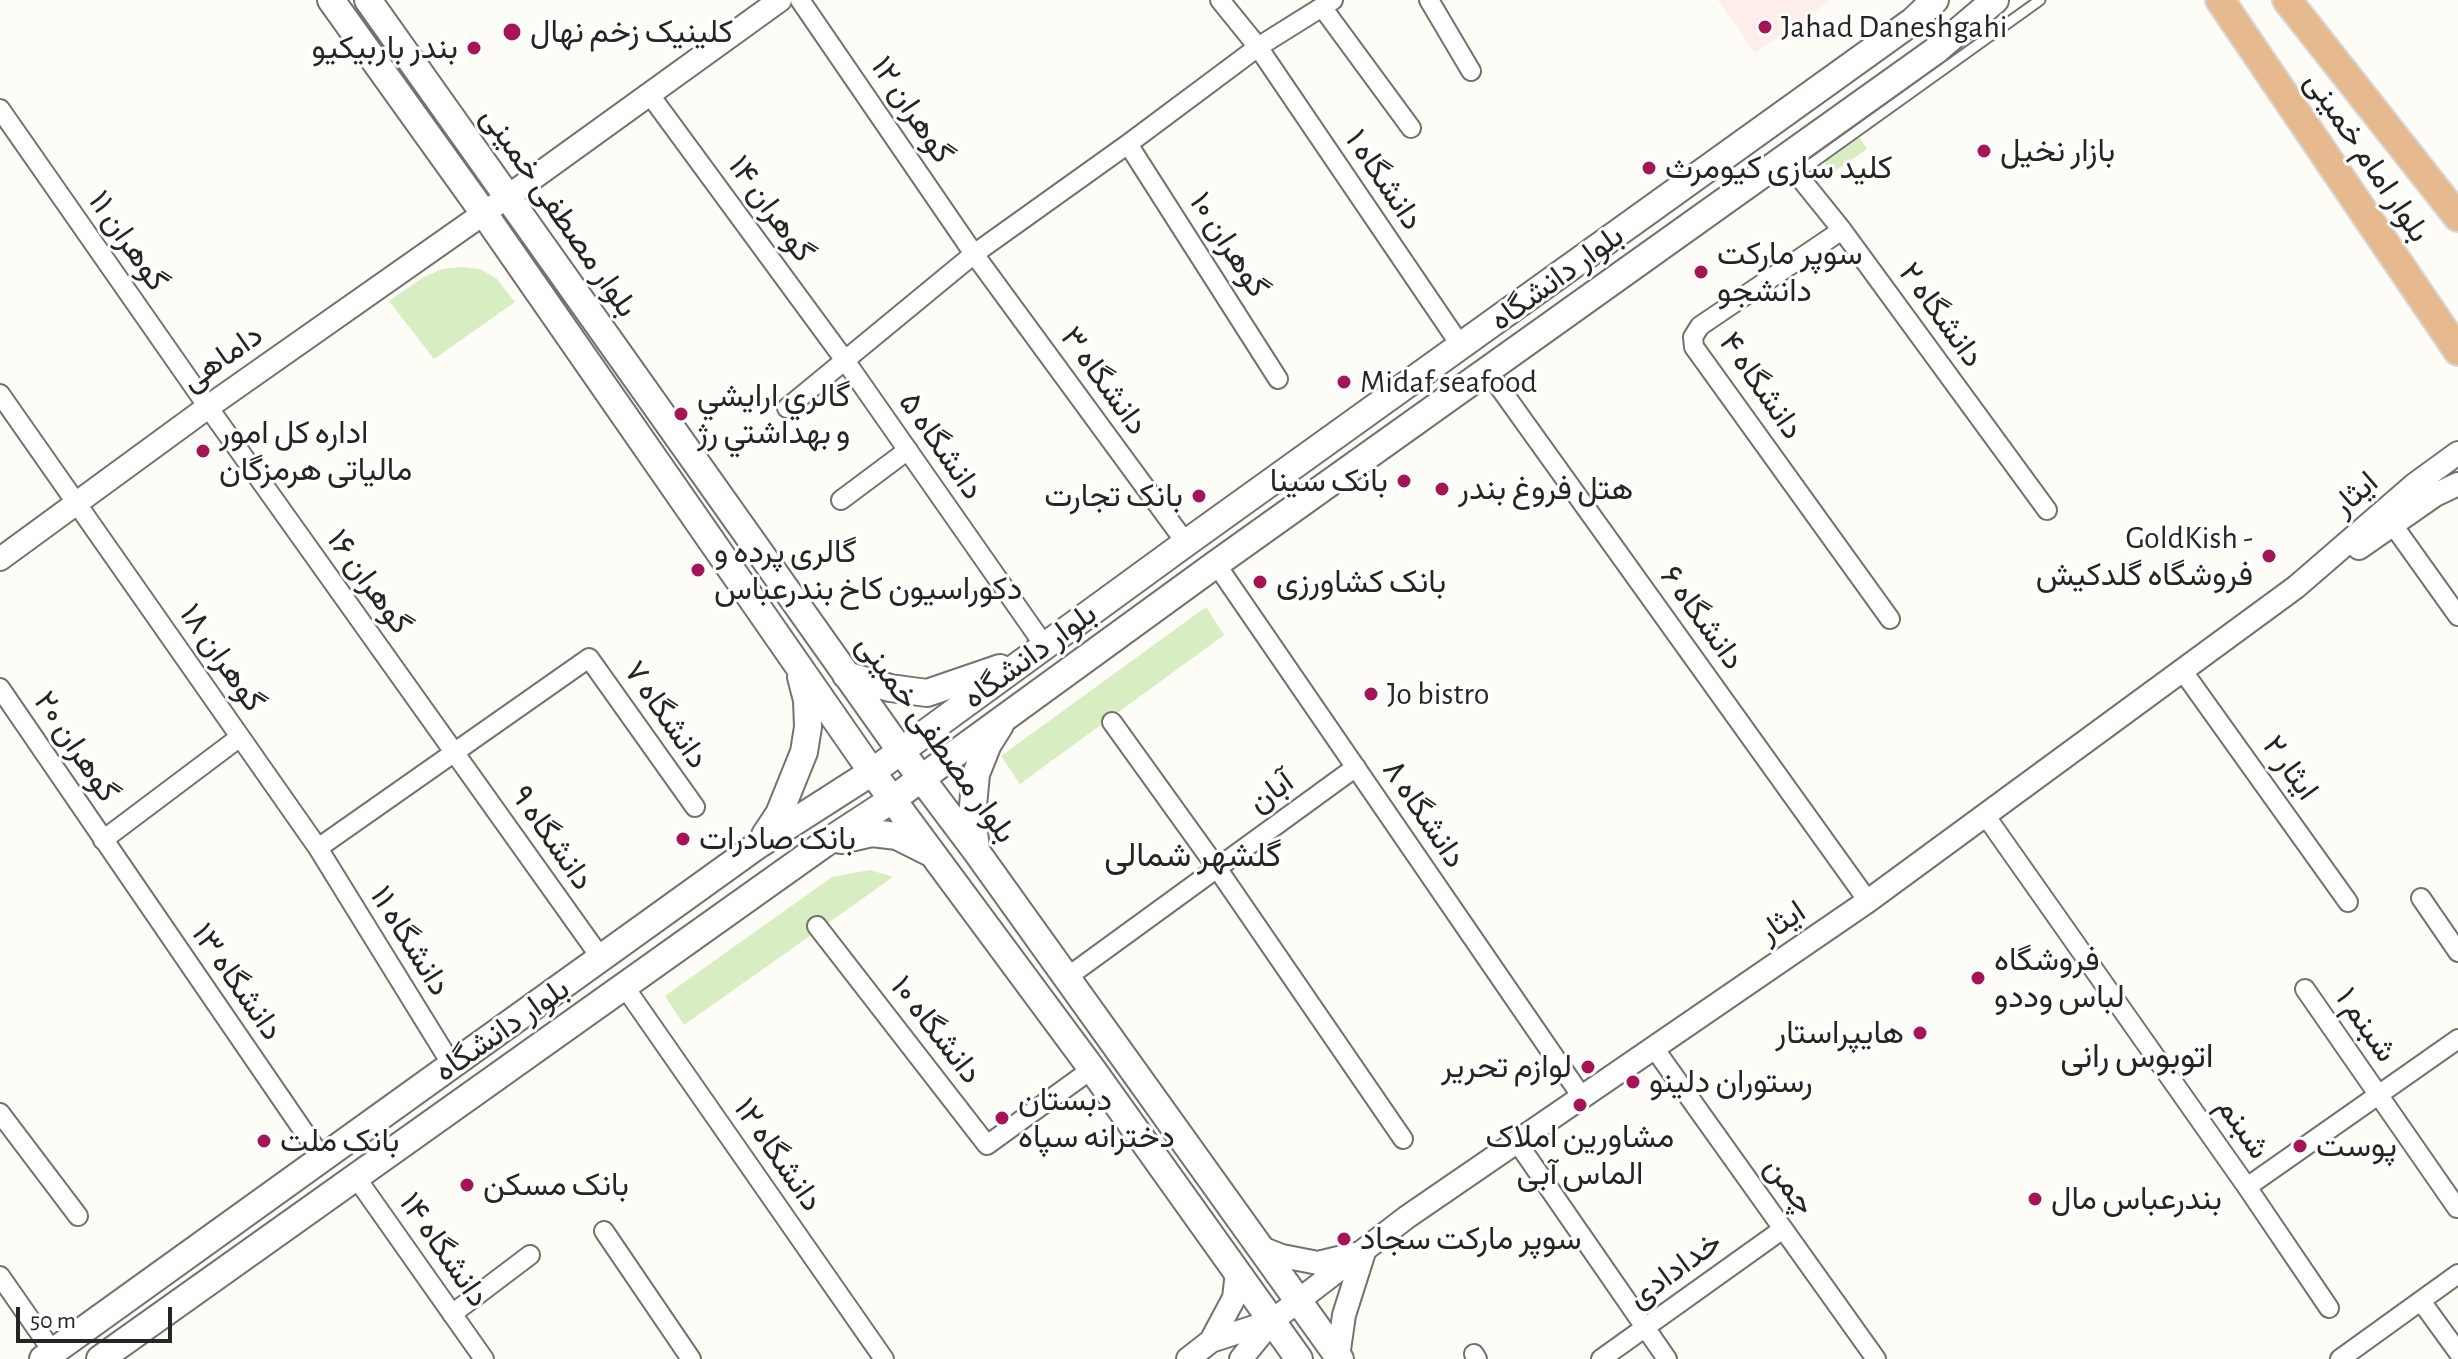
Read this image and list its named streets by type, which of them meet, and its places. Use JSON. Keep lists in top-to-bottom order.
{
  "streets": {
    "main road": ["بلوار امام خمینی", "بلوار مصطفی خمینی", "بلوار دانشگاه"],
    "street": [
      "گوهران ۱۲",
      "دانشگاه ۱",
      "گوهران ۱۴",
      "گوهران ۱۱",
      "گوهران ۱۰",
      "دانشگاه ۲",
      "داماهی",
      "دانشگاه ۳",
      "دانشگاه ۴",
      "دانشگاه ۵",
      "ایثار",
      "گوهران ۱۶",
      "دانشگاه ۶",
      "گوهران ۱۸",
      "دانشگاه ۷",
      "گوهران ۲۰",
      "ایثار ۲",
      "آبان",
      "دانشگاه ۸",
      "دانشگاه ۹",
      "دانشگاه ۱۱",
      "دانشگاه ۱۳",
      "شبنم ۱",
      "دانشگاه ۱۰",
      "شبنم",
      "دانشگاه ۱۲",
      "چمن",
      "دانشگاه ۱۴",
      "خدادادی"
    ]
  },
  "crossings": [
    ["گوهران ۱۲", "دانشگاه ۳"],
    ["دانشگاه ۱", "بلوار دانشگاه"],
    ["گوهران ۱۴", "داماهی"],
    ["گوهران ۱۴", "دانشگاه ۵"],
    ["بلوار مصطفی خمینی", "بلوار دانشگاه"],
    ["بلوار مصطفی خمینی", "داماهی"],
    ["بلوار مصطفی خمینی", "ایثار"],
    ["بلوار مصطفی خمینی", "آبان"],
    ["بلوار مصطفی خمینی", "دانشگاه ۱۰"],
    ["گوهران ۱۱", "داماهی"],
    ["گوهران ۱۱", "گوهران ۱۶"],
    ["بلوار دانشگاه", "دانشگاه ۲"],
    ["بلوار دانشگاه", "دانشگاه ۳"],
    ["بلوار دانشگاه", "دانشگاه ۵"],
    ["بلوار دانشگاه", "دانشگاه ۶"],
    ["بلوار دانشگاه", "دانشگاه ۸"],
    ["بلوار دانشگاه", "دانشگاه ۹"],
    ["بلوار دانشگاه", "دانشگاه ۱۱"],
    ["بلوار دانشگاه", "دانشگاه ۱۳"],
    ["بلوار دانشگاه", "دانشگاه ۱۲"],
    ["بلوار دانشگاه", "دانشگاه ۱۴"],
    ["دانشگاه ۲", "دانشگاه ۴"],
    ["داماهی", "گوهران ۱۶"],
    ["داماهی", "گوهران ۱۸"],
    ["ایثار", "دانشگاه ۶"],
    ["ایثار", "ایثار ۲"],
    ["ایثار", "دانشگاه ۸"],
    ["ایثار", "شبنم"],
    ["ایثار", "چمن"],
    ["گوهران ۱۶", "دانشگاه ۷"],
    ["گوهران ۱۶", "دانشگاه ۹"],
    ["گوهران ۱۸", "دانشگاه ۱۱"],
    ["دانشگاه ۷", "دانشگاه ۹"],
    ["گوهران ۲۰", "دانشگاه ۱۳"],
    ["آبان", "دانشگاه ۸"],
    ["شبنم ۱", "شبنم"],
    ["چمن", "خدادادی"]
  ],
  "districts": ["گلشهر شمالی", "اتوبوس رانی"],
  "places": [
    "Jahad Daneshgahi",
    "کلینیک زخم نهال",
    "بندر باربیکیو",
    "بازار نخیل",
    "کلید سازی کیومرث",
    "سوپر مارکت دانشجو",
    "Midaf seafood",
    "گالري ارايشي و بهداشتي رژ",
    "اداره کل امور مالیاتی هرمزگان",
    "بانک سینا",
    "هتل فروغ بندر",
    "بانک تجارت",
    "GoldKish - فروشگاه گلدکیش",
    "گالری پرده و دکوراسیون کاخ بندرعباس",
    "بانک کشاورزی",
    "Jo bistro",
    "بانک صادرات",
    "فروشگاه لباس وددو",
    "هایپراستار",
    "لوازم تحریر",
    "رستوران دلینو",
    "مشاورین املاک الماس آبی",
    "دبستان دخترانه سپاه",
    "بانک ملت",
    "پوست",
    "بانک مسکن",
    "بندرعباس مال",
    "سوپر مارکت سجاد"
  ],
  "scale_bar": "50 m"
}
